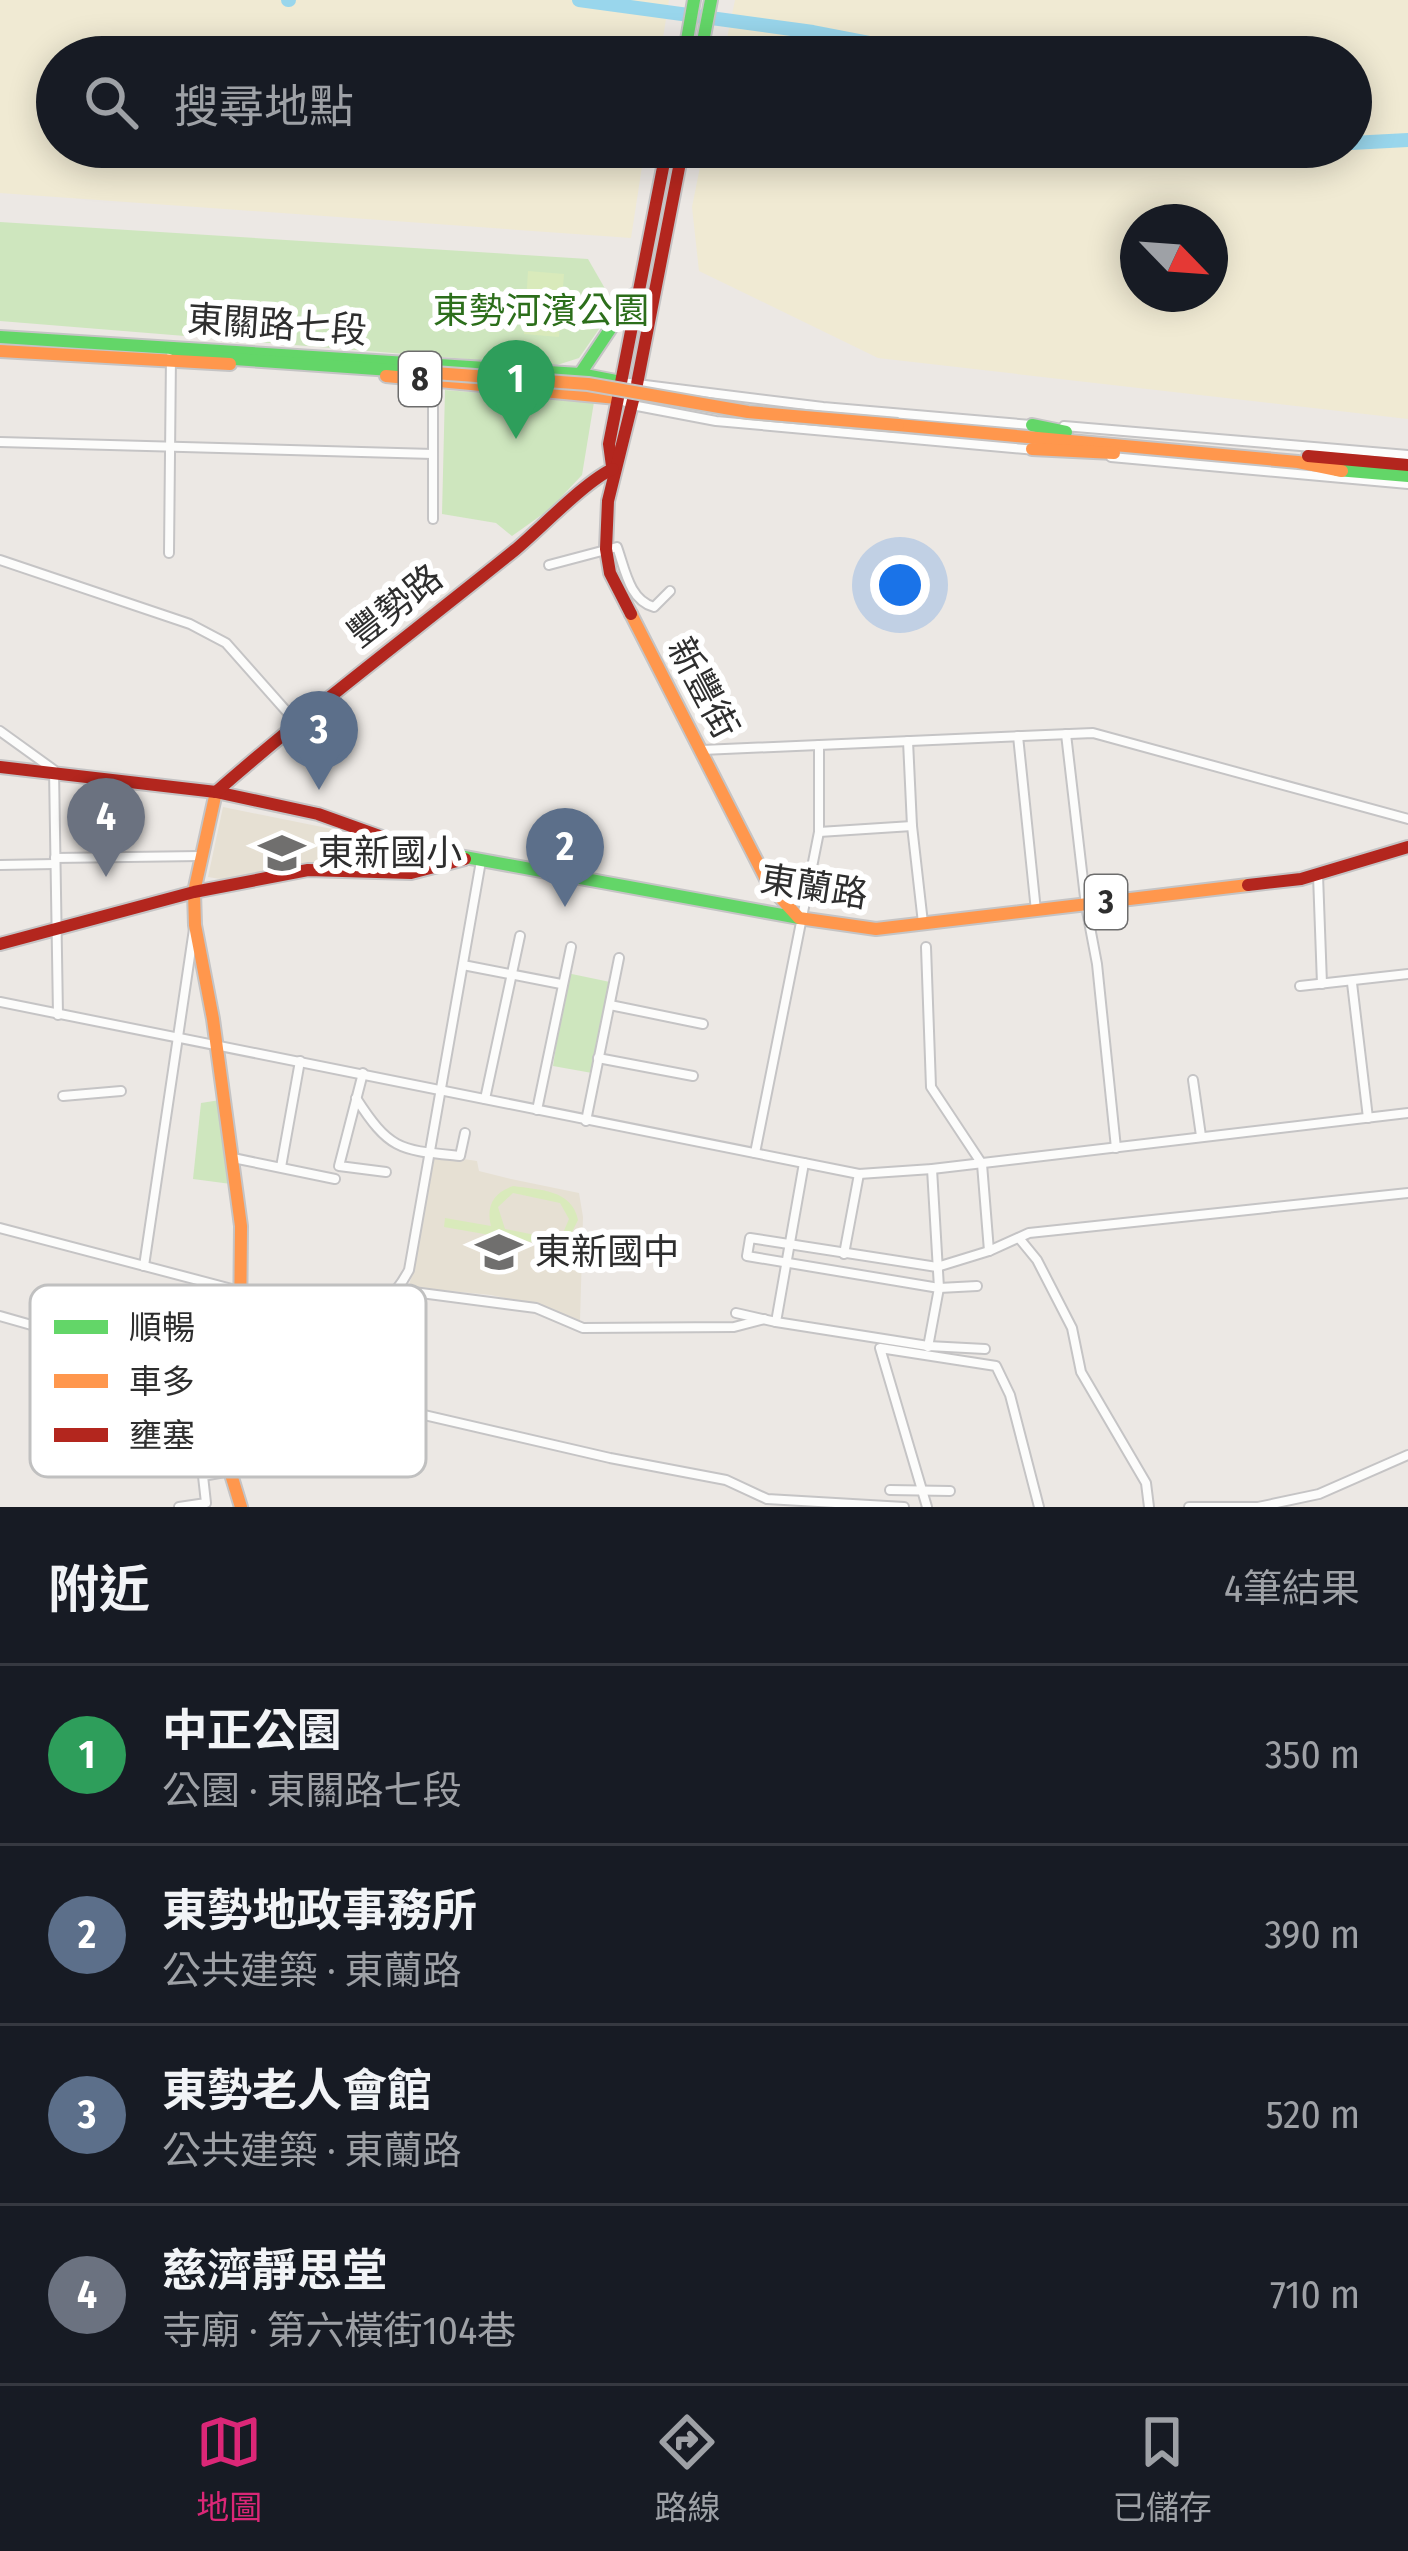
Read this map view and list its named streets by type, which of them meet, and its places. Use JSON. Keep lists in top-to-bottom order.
{
  "streets": {
    "main road": [
      "東關路七段",
      "8",
      "豐勢路",
      "新豐街",
      "東蘭路",
      "3"
    ]
  },
  "crossings": [
    ["豐勢路", "新豐街"],
    ["豐勢路", "東蘭路"],
    ["新豐街", "東蘭路"]
  ],
  "parks": ["東勢河濱公園"],
  "places": {
    "school or university": ["東新國小", "東新國中"]
  },
  "legend": ["順暢", "車多", "壅塞"],
  "north": "bottom right",
  "page": {
    "search": "搜尋地點",
    "pins": [
      "1",
      "3",
      "4",
      "2"
    ],
    "heading": ["附近", "4筆結果"],
    "list": [
      {
        "mark": "1",
        "name": "中正公園",
        "note": "公園 · 東關路七段",
        "value": "350 m"
      },
      {
        "mark": "2",
        "name": "東勢地政事務所",
        "note": "公共建築 · 東蘭路",
        "value": "390 m"
      },
      {
        "mark": "3",
        "name": "東勢老人會館",
        "note": "公共建築 · 東蘭路",
        "value": "520 m"
      },
      {
        "mark": "4",
        "name": "慈濟靜思堂",
        "note": "寺廟 · 第六橫街104巷",
        "value": "710 m"
      }
    ],
    "nav": ["地圖", "路線", "已儲存"]
  }
}
